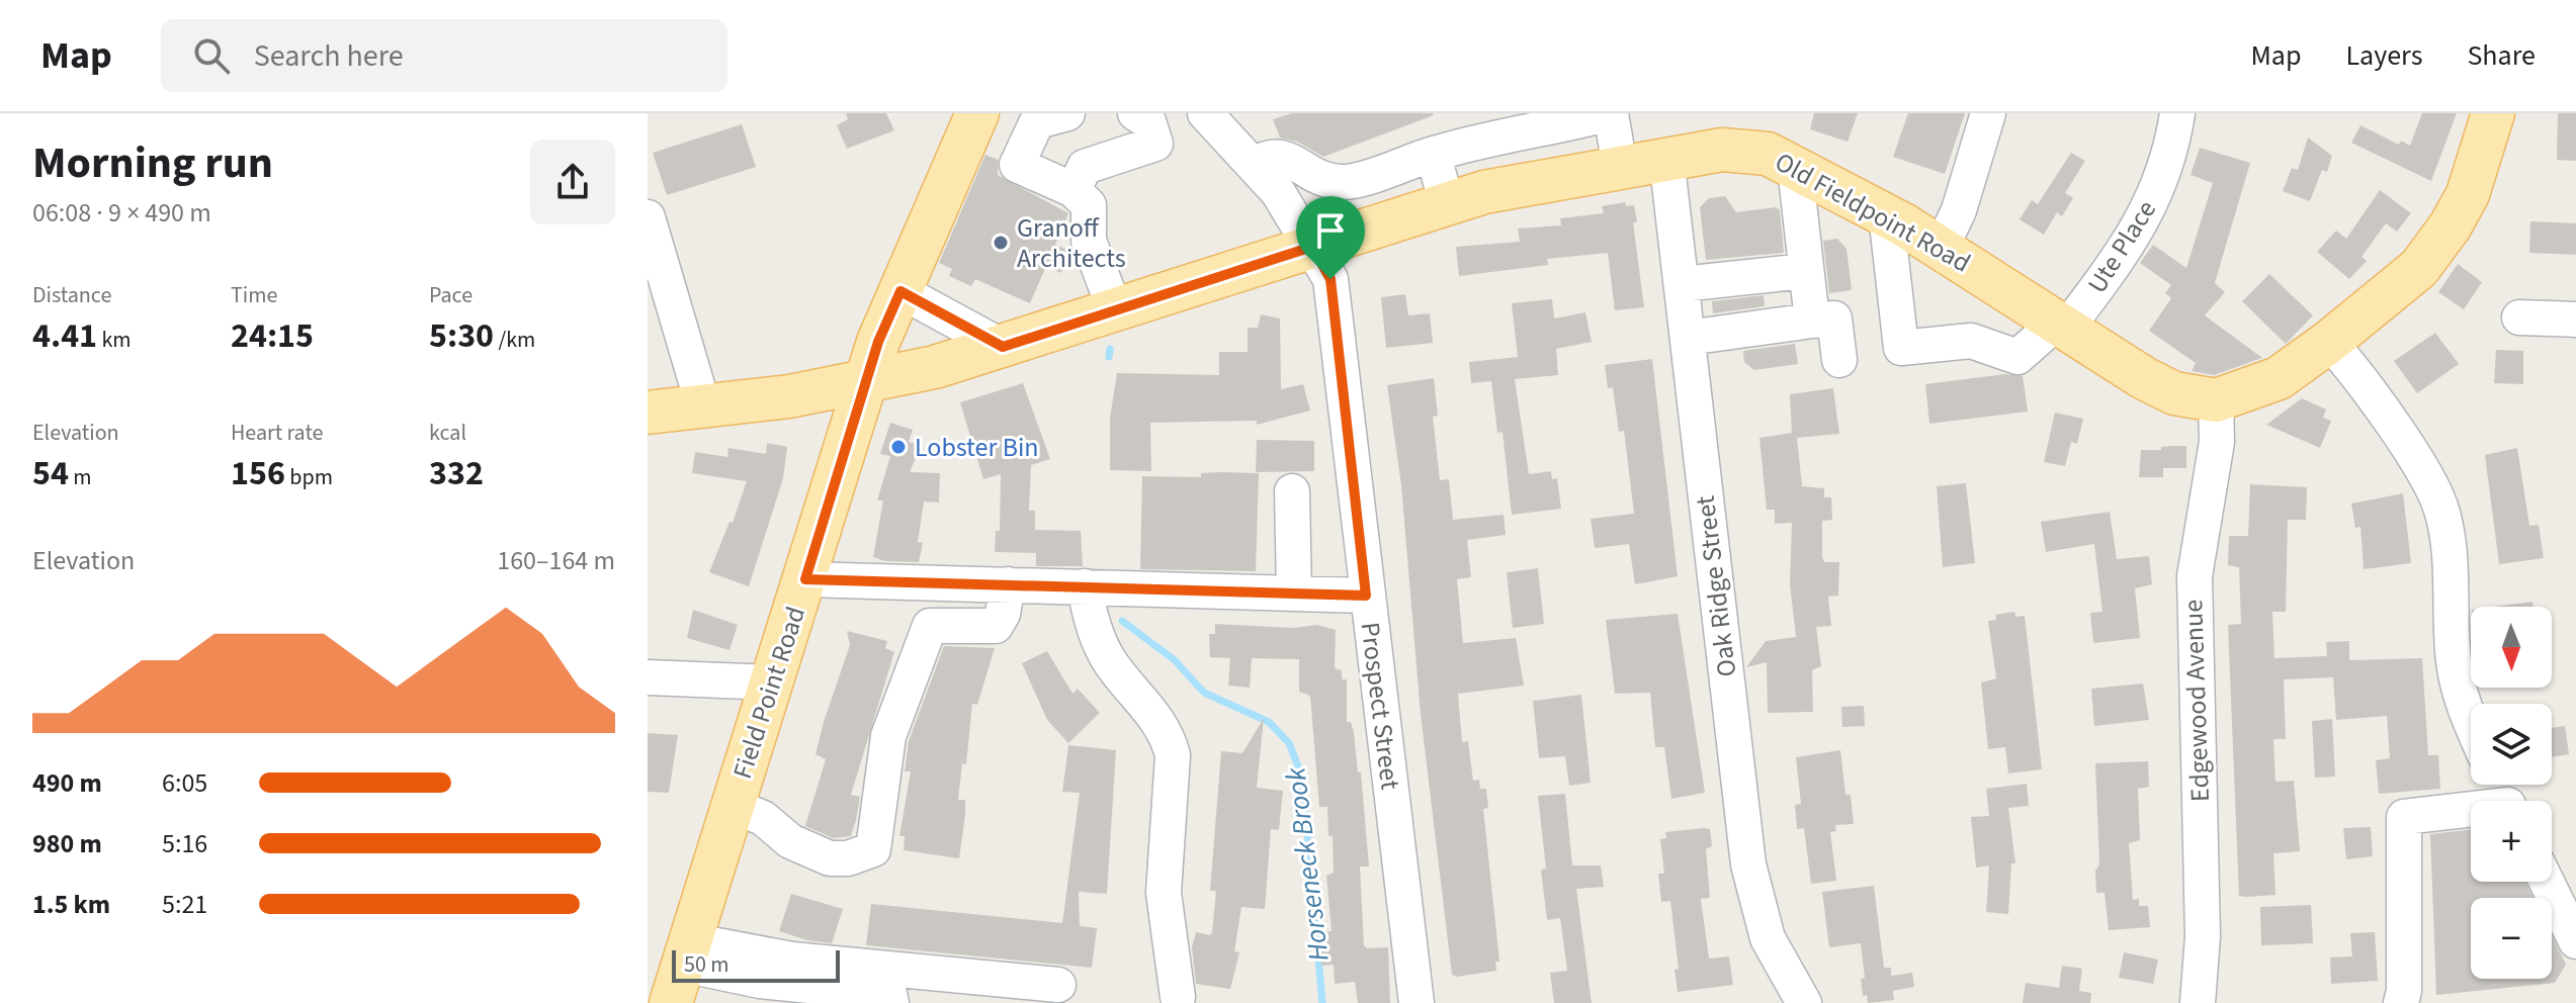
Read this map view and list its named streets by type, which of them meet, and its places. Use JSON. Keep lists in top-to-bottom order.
{
  "streets": {
    "main road": ["Old Fieldpoint Road", "Field Point Road"],
    "street": [
      "Ute Place",
      "Oak Ridge Street",
      "Edgewood Avenue",
      "Prospect Street"
    ]
  },
  "crossings": [
    ["Old Fieldpoint Road", "Ute Place"],
    ["Old Fieldpoint Road", "Oak Ridge Street"],
    ["Old Fieldpoint Road", "Field Point Road"],
    ["Old Fieldpoint Road", "Edgewood Avenue"],
    ["Old Fieldpoint Road", "Prospect Street"]
  ],
  "water": ["Horseneck Brook"],
  "places": ["Granoff Architects", "Lobster Bin"],
  "scale_bar": "50 m",
  "north": "bottom",
  "page": {
    "header": "Map",
    "search": "Search here",
    "nav": ["Map", "Layers", "Share"],
    "heading": ["Morning run", "06:08 · 9 × 490 m"],
    "stats": [
      ["Distance", "4.41 km"],
      ["Time", "24:15"],
      ["Pace", "5:30 /km"],
      ["Elevation", "54 m"],
      ["Heart rate", "156 bpm"],
      ["kcal", "332"]
    ],
    "chart": ["Elevation", "160–164 m"],
    "map_buttons": ["+", "−"],
    "list": [
      {
        "name": "490 m",
        "note": "6:05"
      },
      {
        "name": "980 m",
        "note": "5:16"
      },
      {
        "name": "1.5 km",
        "note": "5:21"
      }
    ],
    "scale": "50 m"
  }
}
